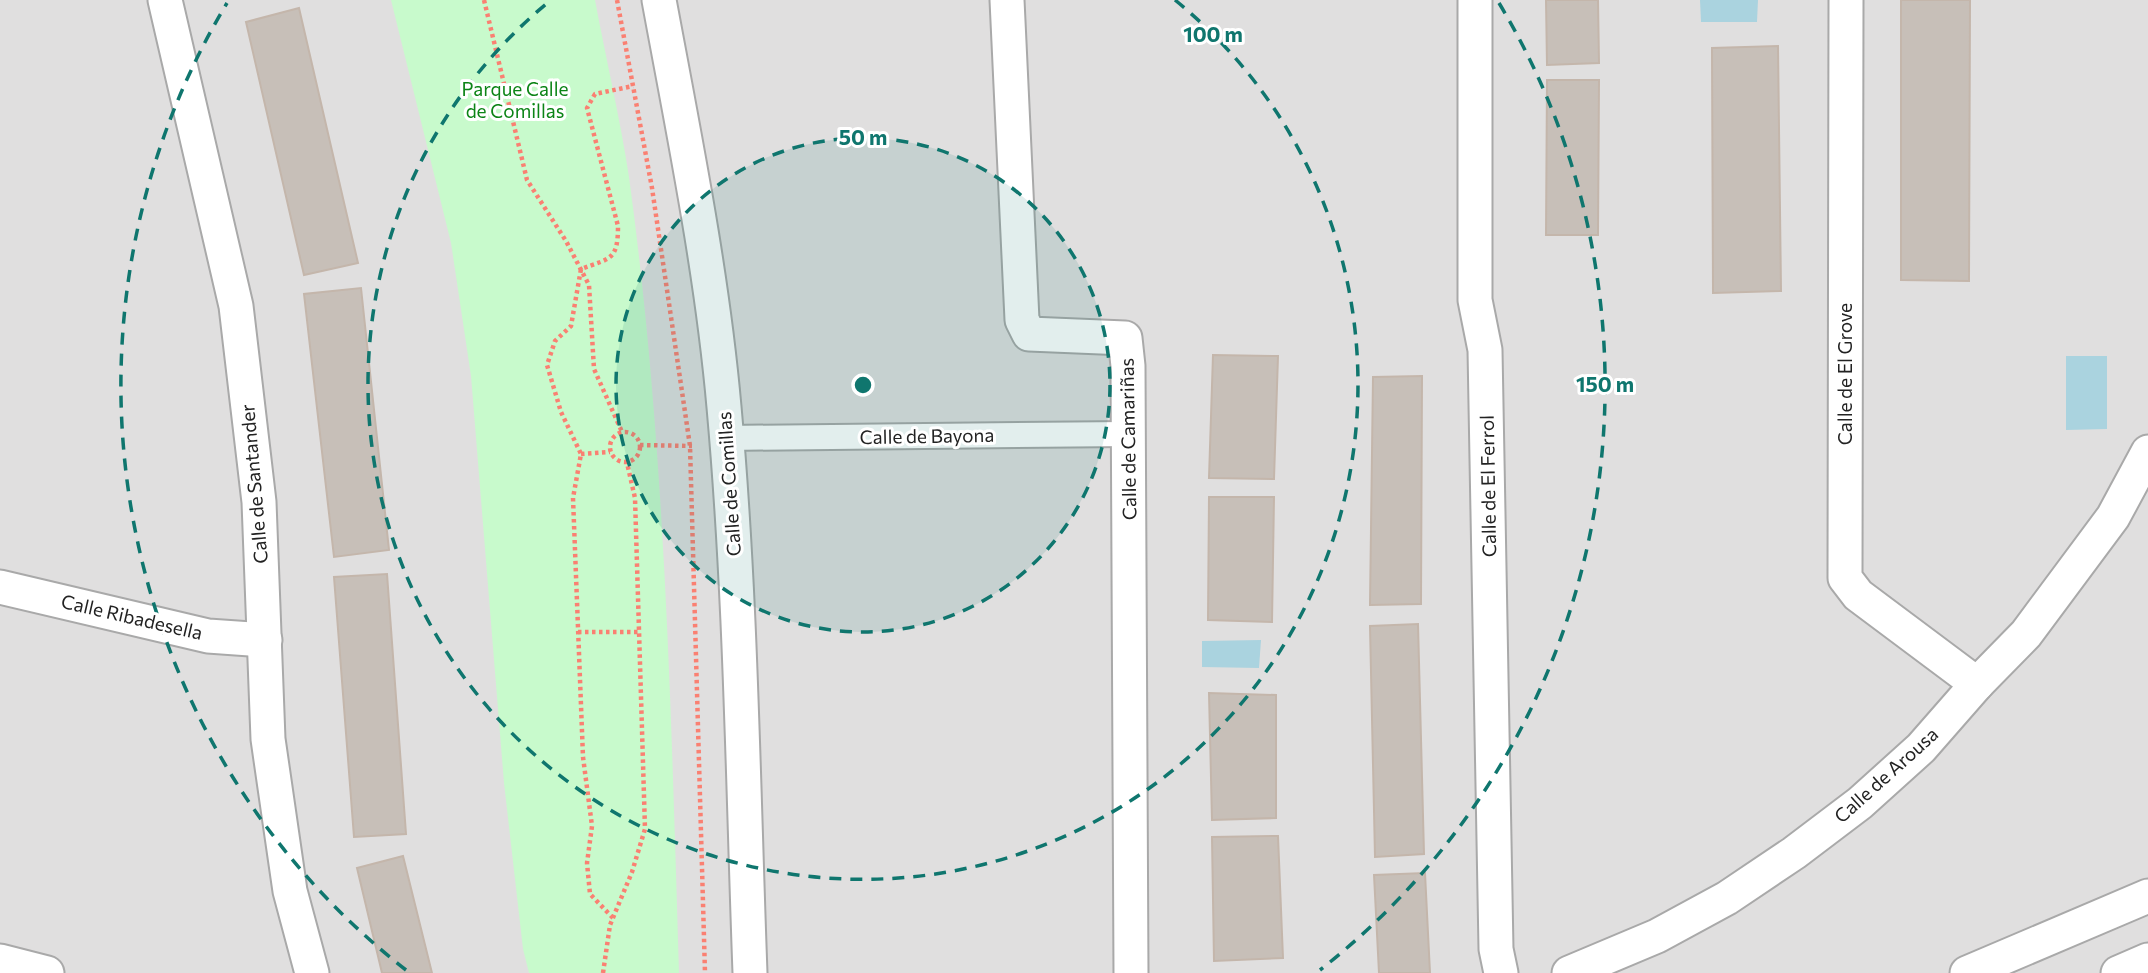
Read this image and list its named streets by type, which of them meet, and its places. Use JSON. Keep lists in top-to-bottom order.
{
  "streets": {
    "street": [
      "Calle de El Grove",
      "Calle de Bayona",
      "Calle de Camariñas",
      "Calle de Santander",
      "Calle de Comillas",
      "Calle de El Ferrol",
      "Calle Ribadesella",
      "Calle de Arousa"
    ]
  },
  "crossings": [
    ["Calle de El Grove", "Calle de Arousa"],
    ["Calle de Bayona", "Calle de Camariñas"],
    ["Calle de Bayona", "Calle de Comillas"],
    ["Calle de Santander", "Calle Ribadesella"]
  ],
  "parks": ["Parque Calle de Comillas"],
  "rings": ["100 m", "50 m", "150 m"]
}
